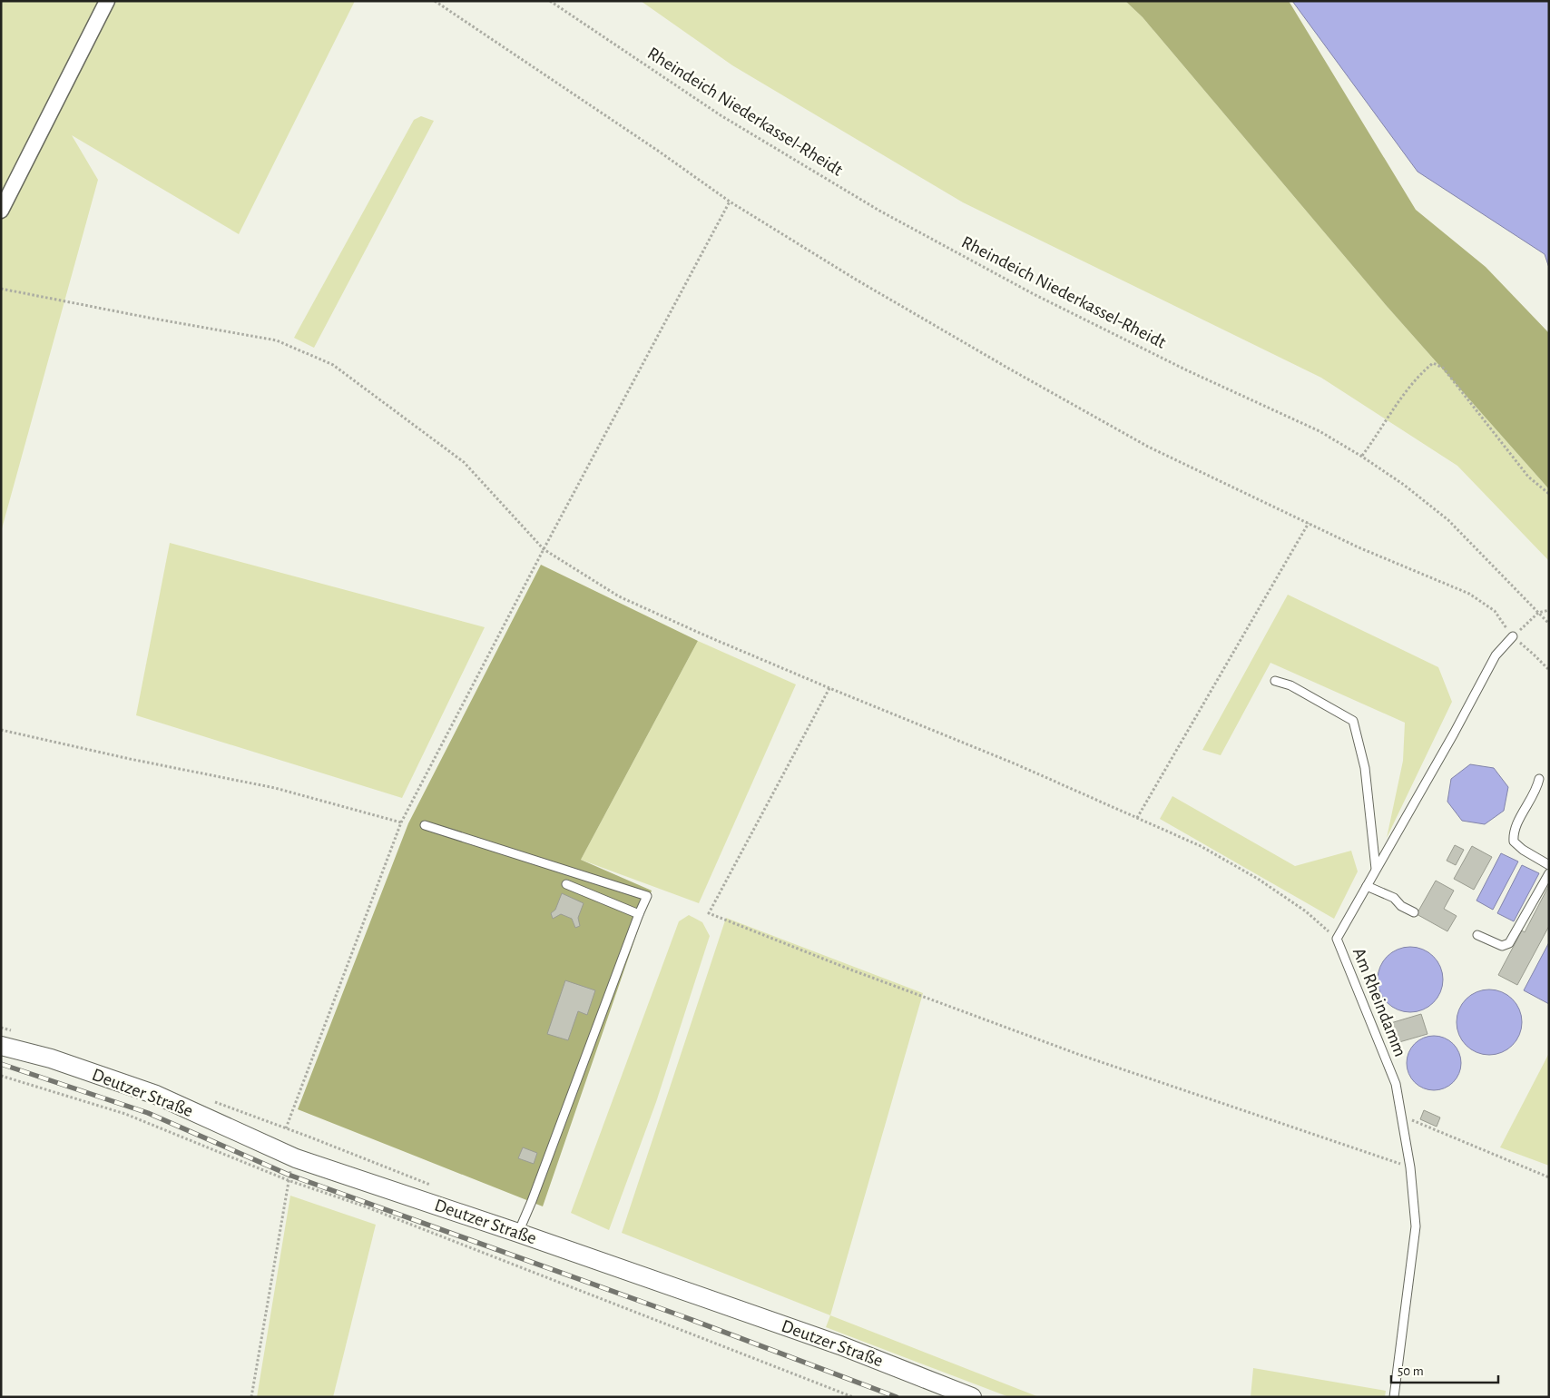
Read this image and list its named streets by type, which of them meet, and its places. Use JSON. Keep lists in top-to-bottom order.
{
  "streets": {
    "street": ["Deutzer Straße"],
    "lane": ["Am Rheindamm"],
    "path": ["Rheindeich Niederkassel-Rheidt"]
  },
  "scale_bar": "50 m"
}
